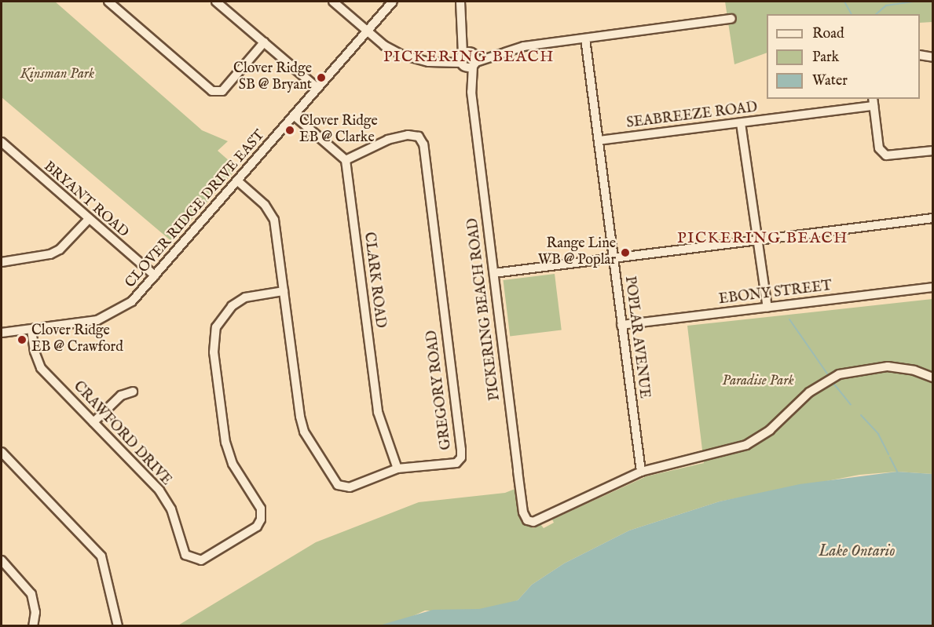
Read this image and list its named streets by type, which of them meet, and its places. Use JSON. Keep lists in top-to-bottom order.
{
  "streets": {
    "street": [
      "SEABREEZE ROAD",
      "BRYANT ROAD",
      "CLOVER RIDGE DRIVE EAST",
      "CLARK ROAD",
      "EBONY STREET",
      "PICKERING BEACH ROAD",
      "POPLAR AVENUE",
      "GREGORY ROAD",
      "CRAWFORD DRIVE"
    ]
  },
  "crossings": [
    ["SEABREEZE ROAD", "POPLAR AVENUE"],
    ["BRYANT ROAD", "CLOVER RIDGE DRIVE EAST"],
    ["CLOVER RIDGE DRIVE EAST", "GREGORY ROAD"],
    ["CLOVER RIDGE DRIVE EAST", "CRAWFORD DRIVE"],
    ["CLARK ROAD", "GREGORY ROAD"],
    ["EBONY STREET", "POPLAR AVENUE"],
    ["PICKERING BEACH ROAD", "POPLAR AVENUE"],
    ["GREGORY ROAD", "CRAWFORD DRIVE"]
  ],
  "districts": ["PICKERING BEACH", "PICKERING BEACH"],
  "water": ["Lake Ontario"],
  "parks": ["Kinsman Park", "Paradise Park"],
  "places": [
    "Clover Ridge SB @ Bryant",
    "Clover Ridge EB @ Clarke",
    "Range Line WB @ Poplar",
    "Clover Ridge EB @ Crawford"
  ],
  "legend": ["Road", "Park", "Water"]
}
